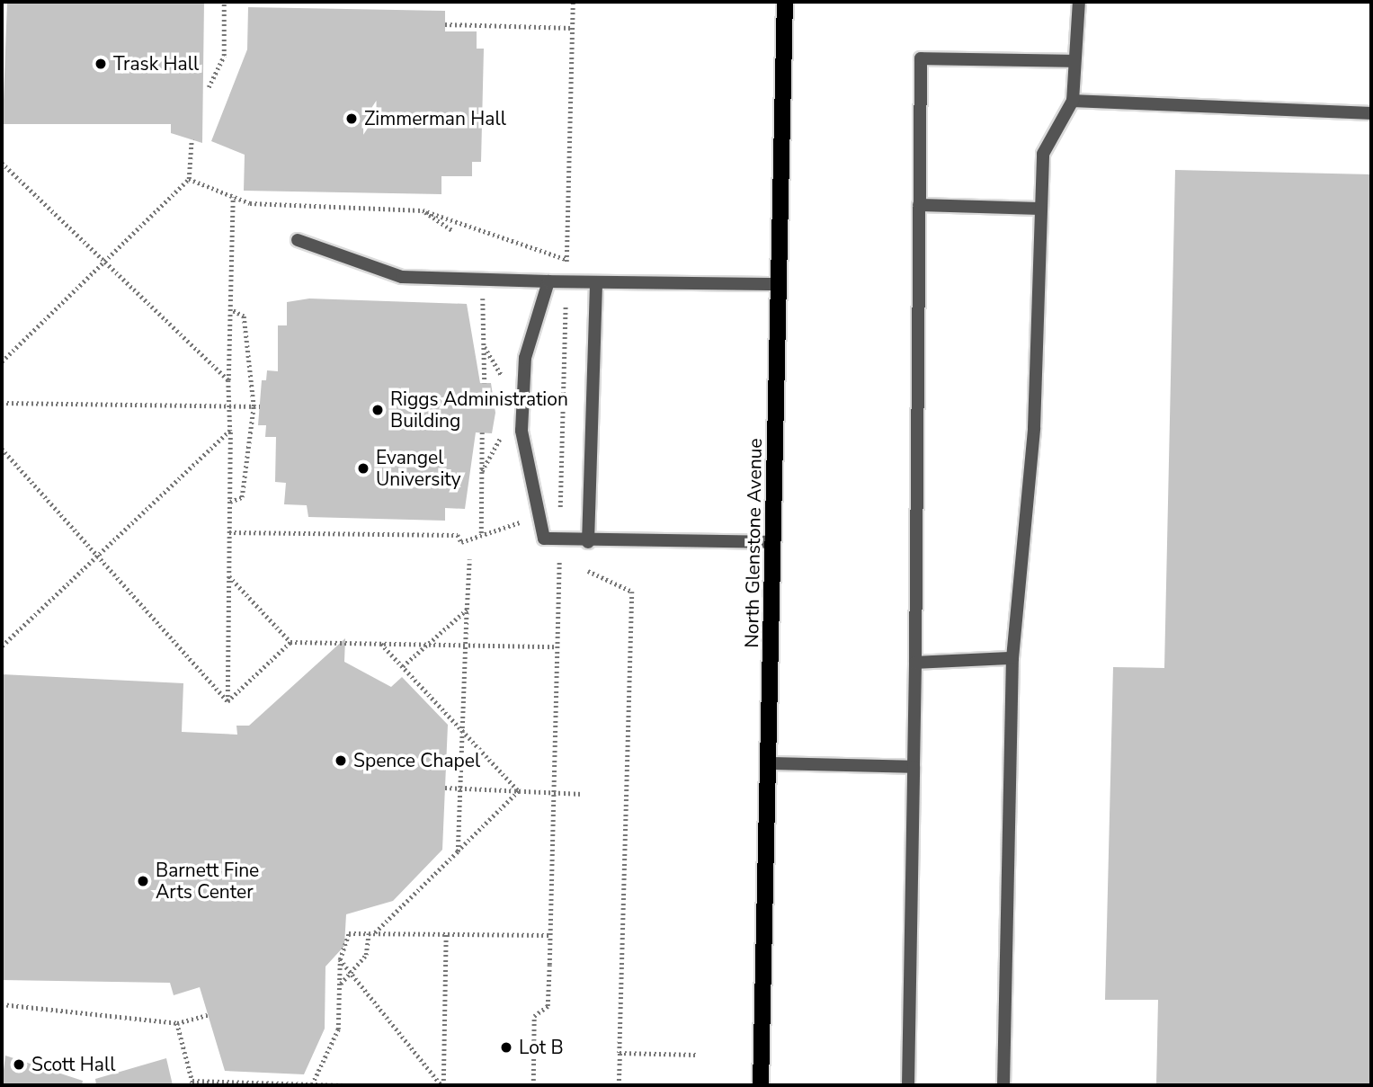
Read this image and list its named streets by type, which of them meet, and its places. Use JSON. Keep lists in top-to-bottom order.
{
  "streets": {
    "main road": ["North Glenstone Avenue"]
  },
  "places": [
    "Trask Hall",
    "Zimmerman Hall",
    "Riggs Administration Building",
    "Evangel University",
    "Spence Chapel",
    "Barnett Fine Arts Center",
    "Lot B",
    "Scott Hall"
  ]
}
